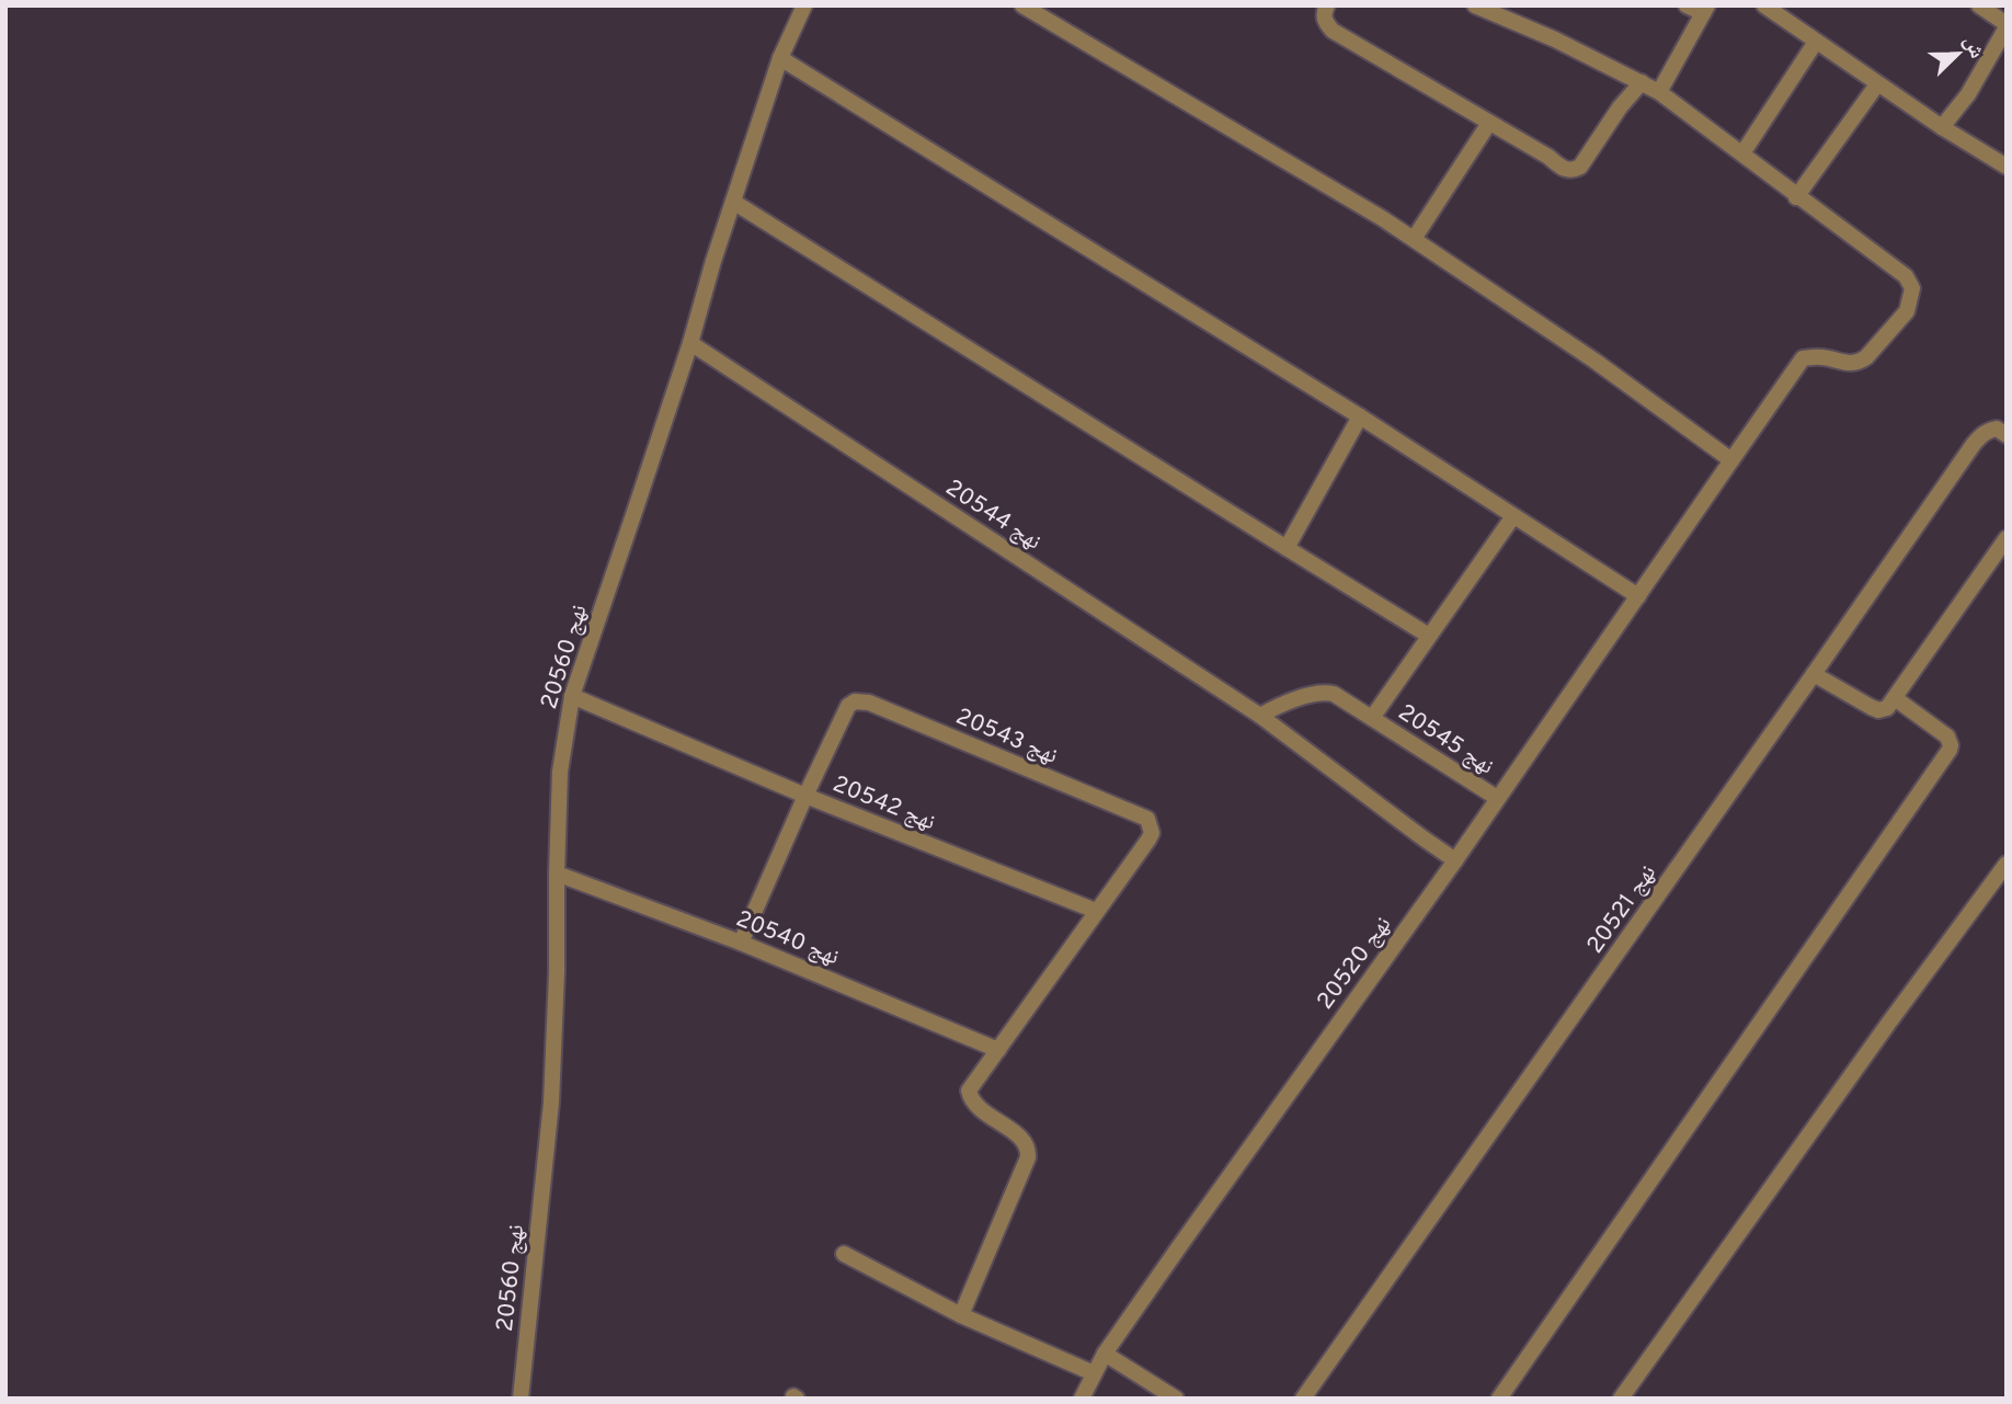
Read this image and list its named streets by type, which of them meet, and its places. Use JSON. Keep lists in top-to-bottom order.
{
  "streets": {
    "street": [
      "نهج 20544",
      "نهج 20560",
      "نهج 20543",
      "نهج 20545",
      "نهج 20542",
      "نهج 20521",
      "نهج 20540",
      "نهج 20520"
    ]
  },
  "crossings": [
    ["نهج 20544", "نهج 20560"],
    ["نهج 20544", "نهج 20545"],
    ["نهج 20544", "نهج 20520"],
    ["نهج 20560", "نهج 20540"],
    ["نهج 20543", "نهج 20542"],
    ["نهج 20545", "نهج 20520"],
    ["نهج 20542", "نهج 20540"]
  ],
  "north": "top right"
}
